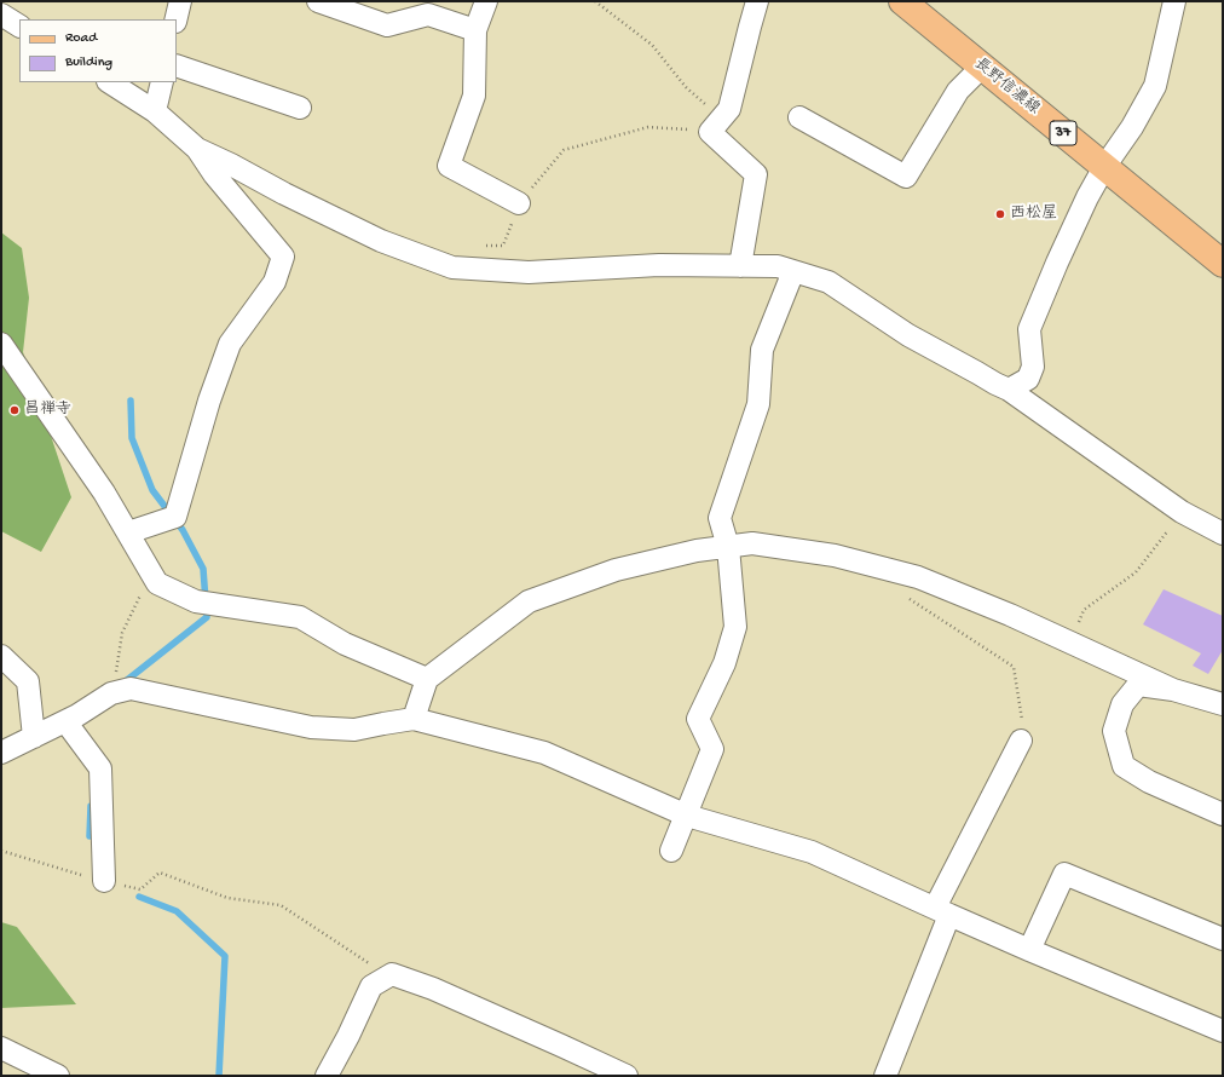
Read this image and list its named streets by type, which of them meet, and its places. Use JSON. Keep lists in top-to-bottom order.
{
  "streets": {
    "main road": ["長野信濃線", "37"]
  },
  "places": ["西松屋", "昌禅寺"],
  "legend": ["Road", "Building"]
}
